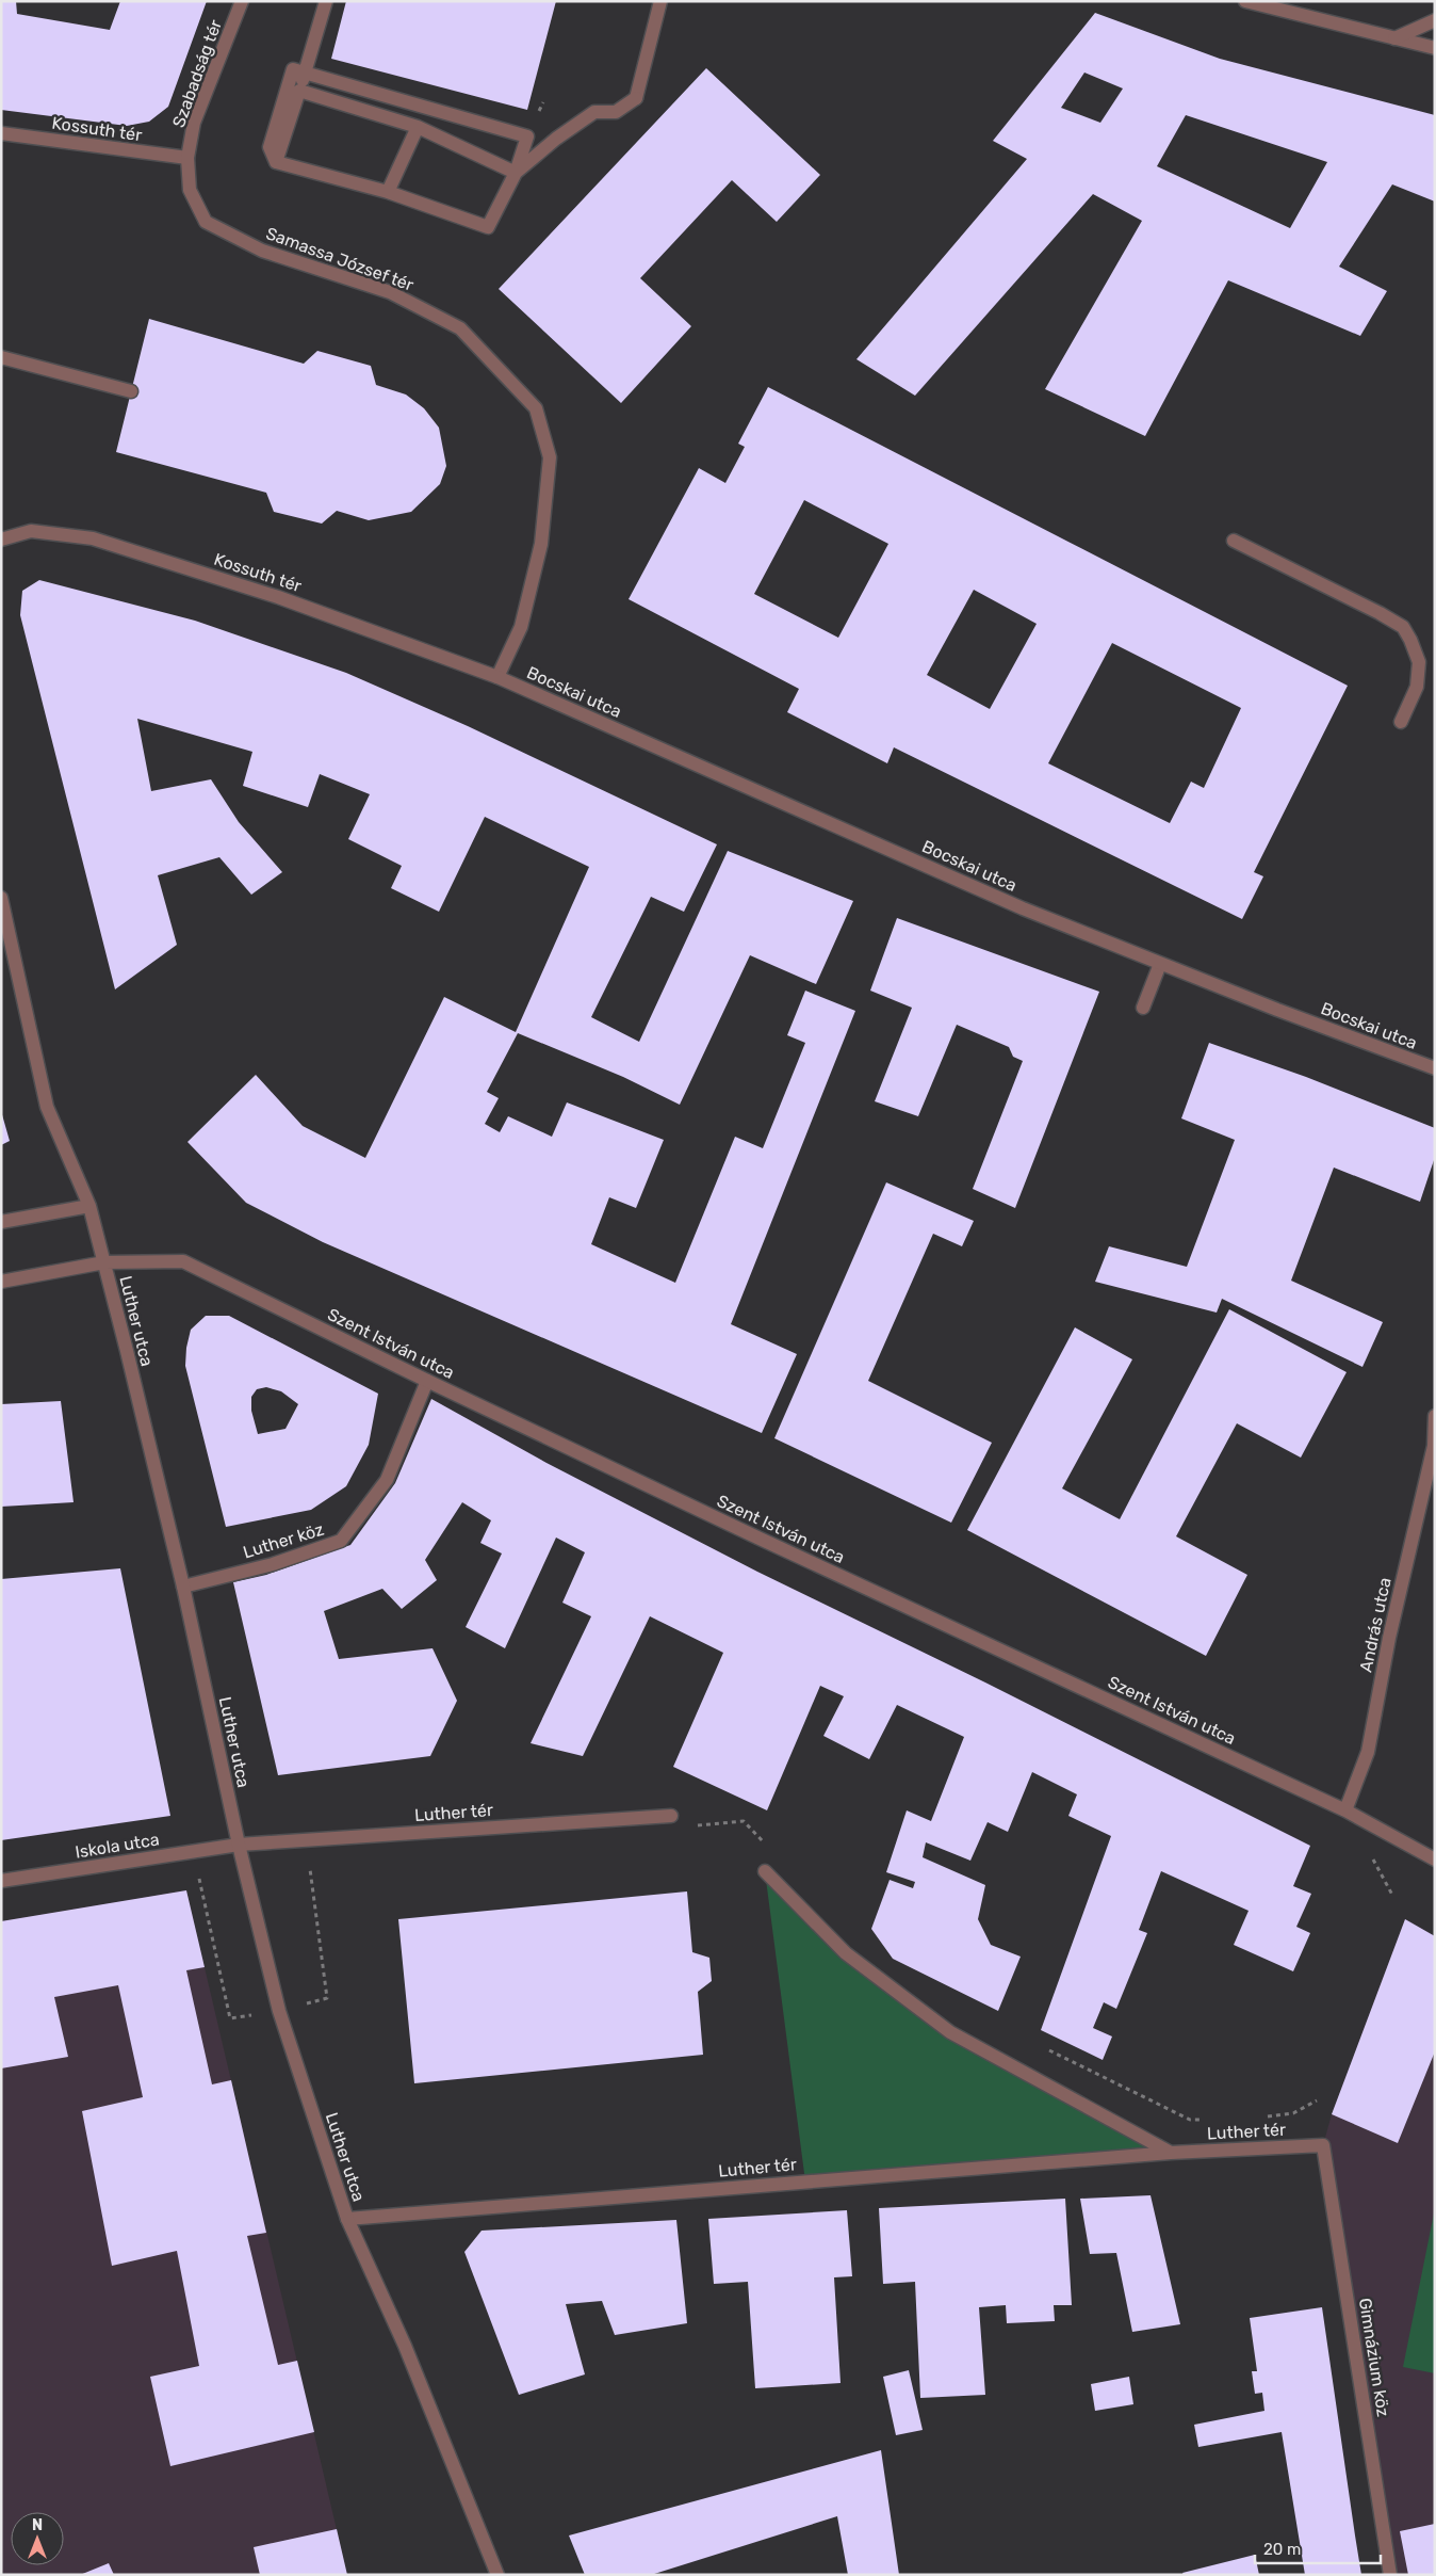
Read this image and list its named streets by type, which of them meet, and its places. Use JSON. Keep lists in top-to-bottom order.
{
  "streets": {
    "street": [
      "Szabadság tér",
      "Kossuth tér",
      "Samassa József tér",
      "Bocskai utca",
      "Luther utca",
      "Szent István utca",
      "Luther köz",
      "András utca",
      "Luther tér",
      "Iskola utca",
      "Gimnázium köz"
    ]
  },
  "crossings": [
    ["Szabadság tér", "Kossuth tér"],
    ["Szabadság tér", "Samassa József tér"],
    ["Kossuth tér", "Samassa József tér"],
    ["Kossuth tér", "Bocskai utca"],
    ["Samassa József tér", "Bocskai utca"],
    ["Luther utca", "Szent István utca"],
    ["Luther utca", "Luther köz"],
    ["Luther utca", "Luther tér"],
    ["Luther utca", "Iskola utca"],
    ["Szent István utca", "Luther köz"],
    ["Szent István utca", "András utca"],
    ["Luther tér", "Iskola utca"],
    ["Luther tér", "Gimnázium köz"]
  ],
  "scale_bar": "20 m",
  "north": "top"
}
